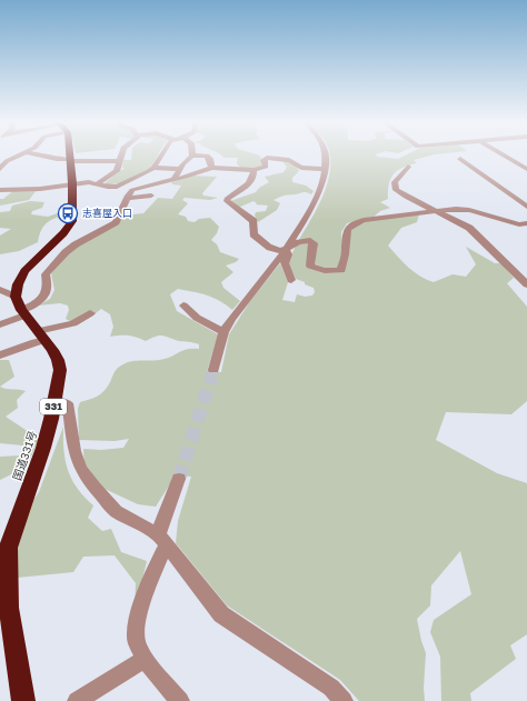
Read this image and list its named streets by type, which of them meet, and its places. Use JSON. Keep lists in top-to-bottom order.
{
  "streets": {
    "highway": ["331", "国道331号"]
  },
  "places": {
    "bus stop": ["志喜屋入口"]
  }
}
